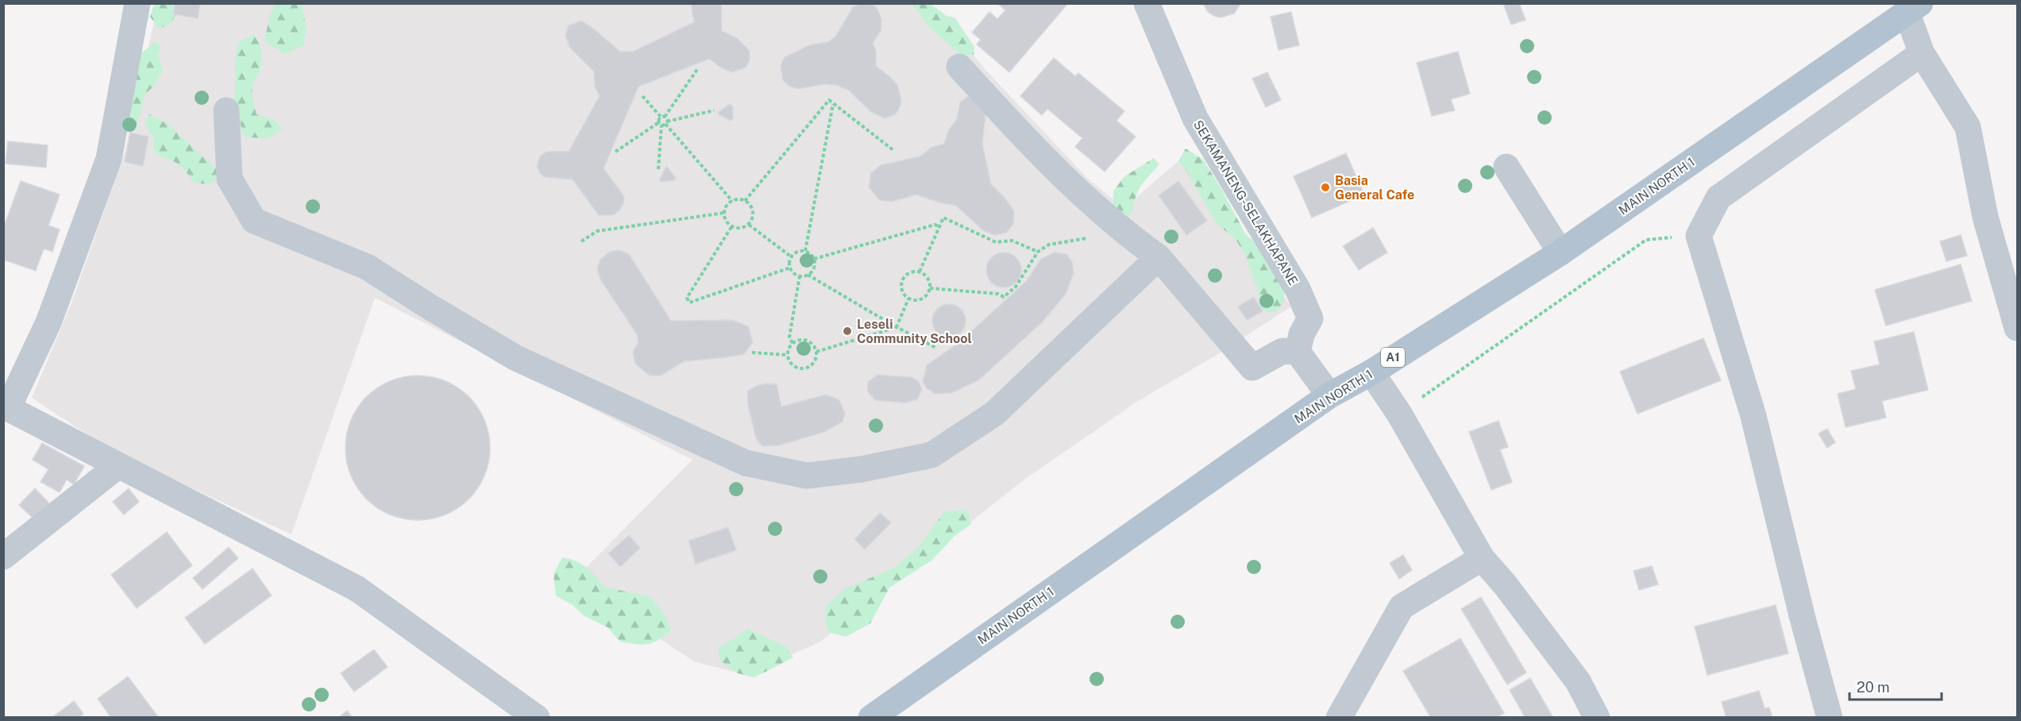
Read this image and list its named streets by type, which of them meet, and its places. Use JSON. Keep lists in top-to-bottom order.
{
  "streets": {
    "main road": ["MAIN NORTH 1", "A1"],
    "street": ["SEKAMANENG-SELAKHAPANE"]
  },
  "places": ["Basia General Cafe", "Leseli Community School"],
  "scale_bar": "20 m"
}
